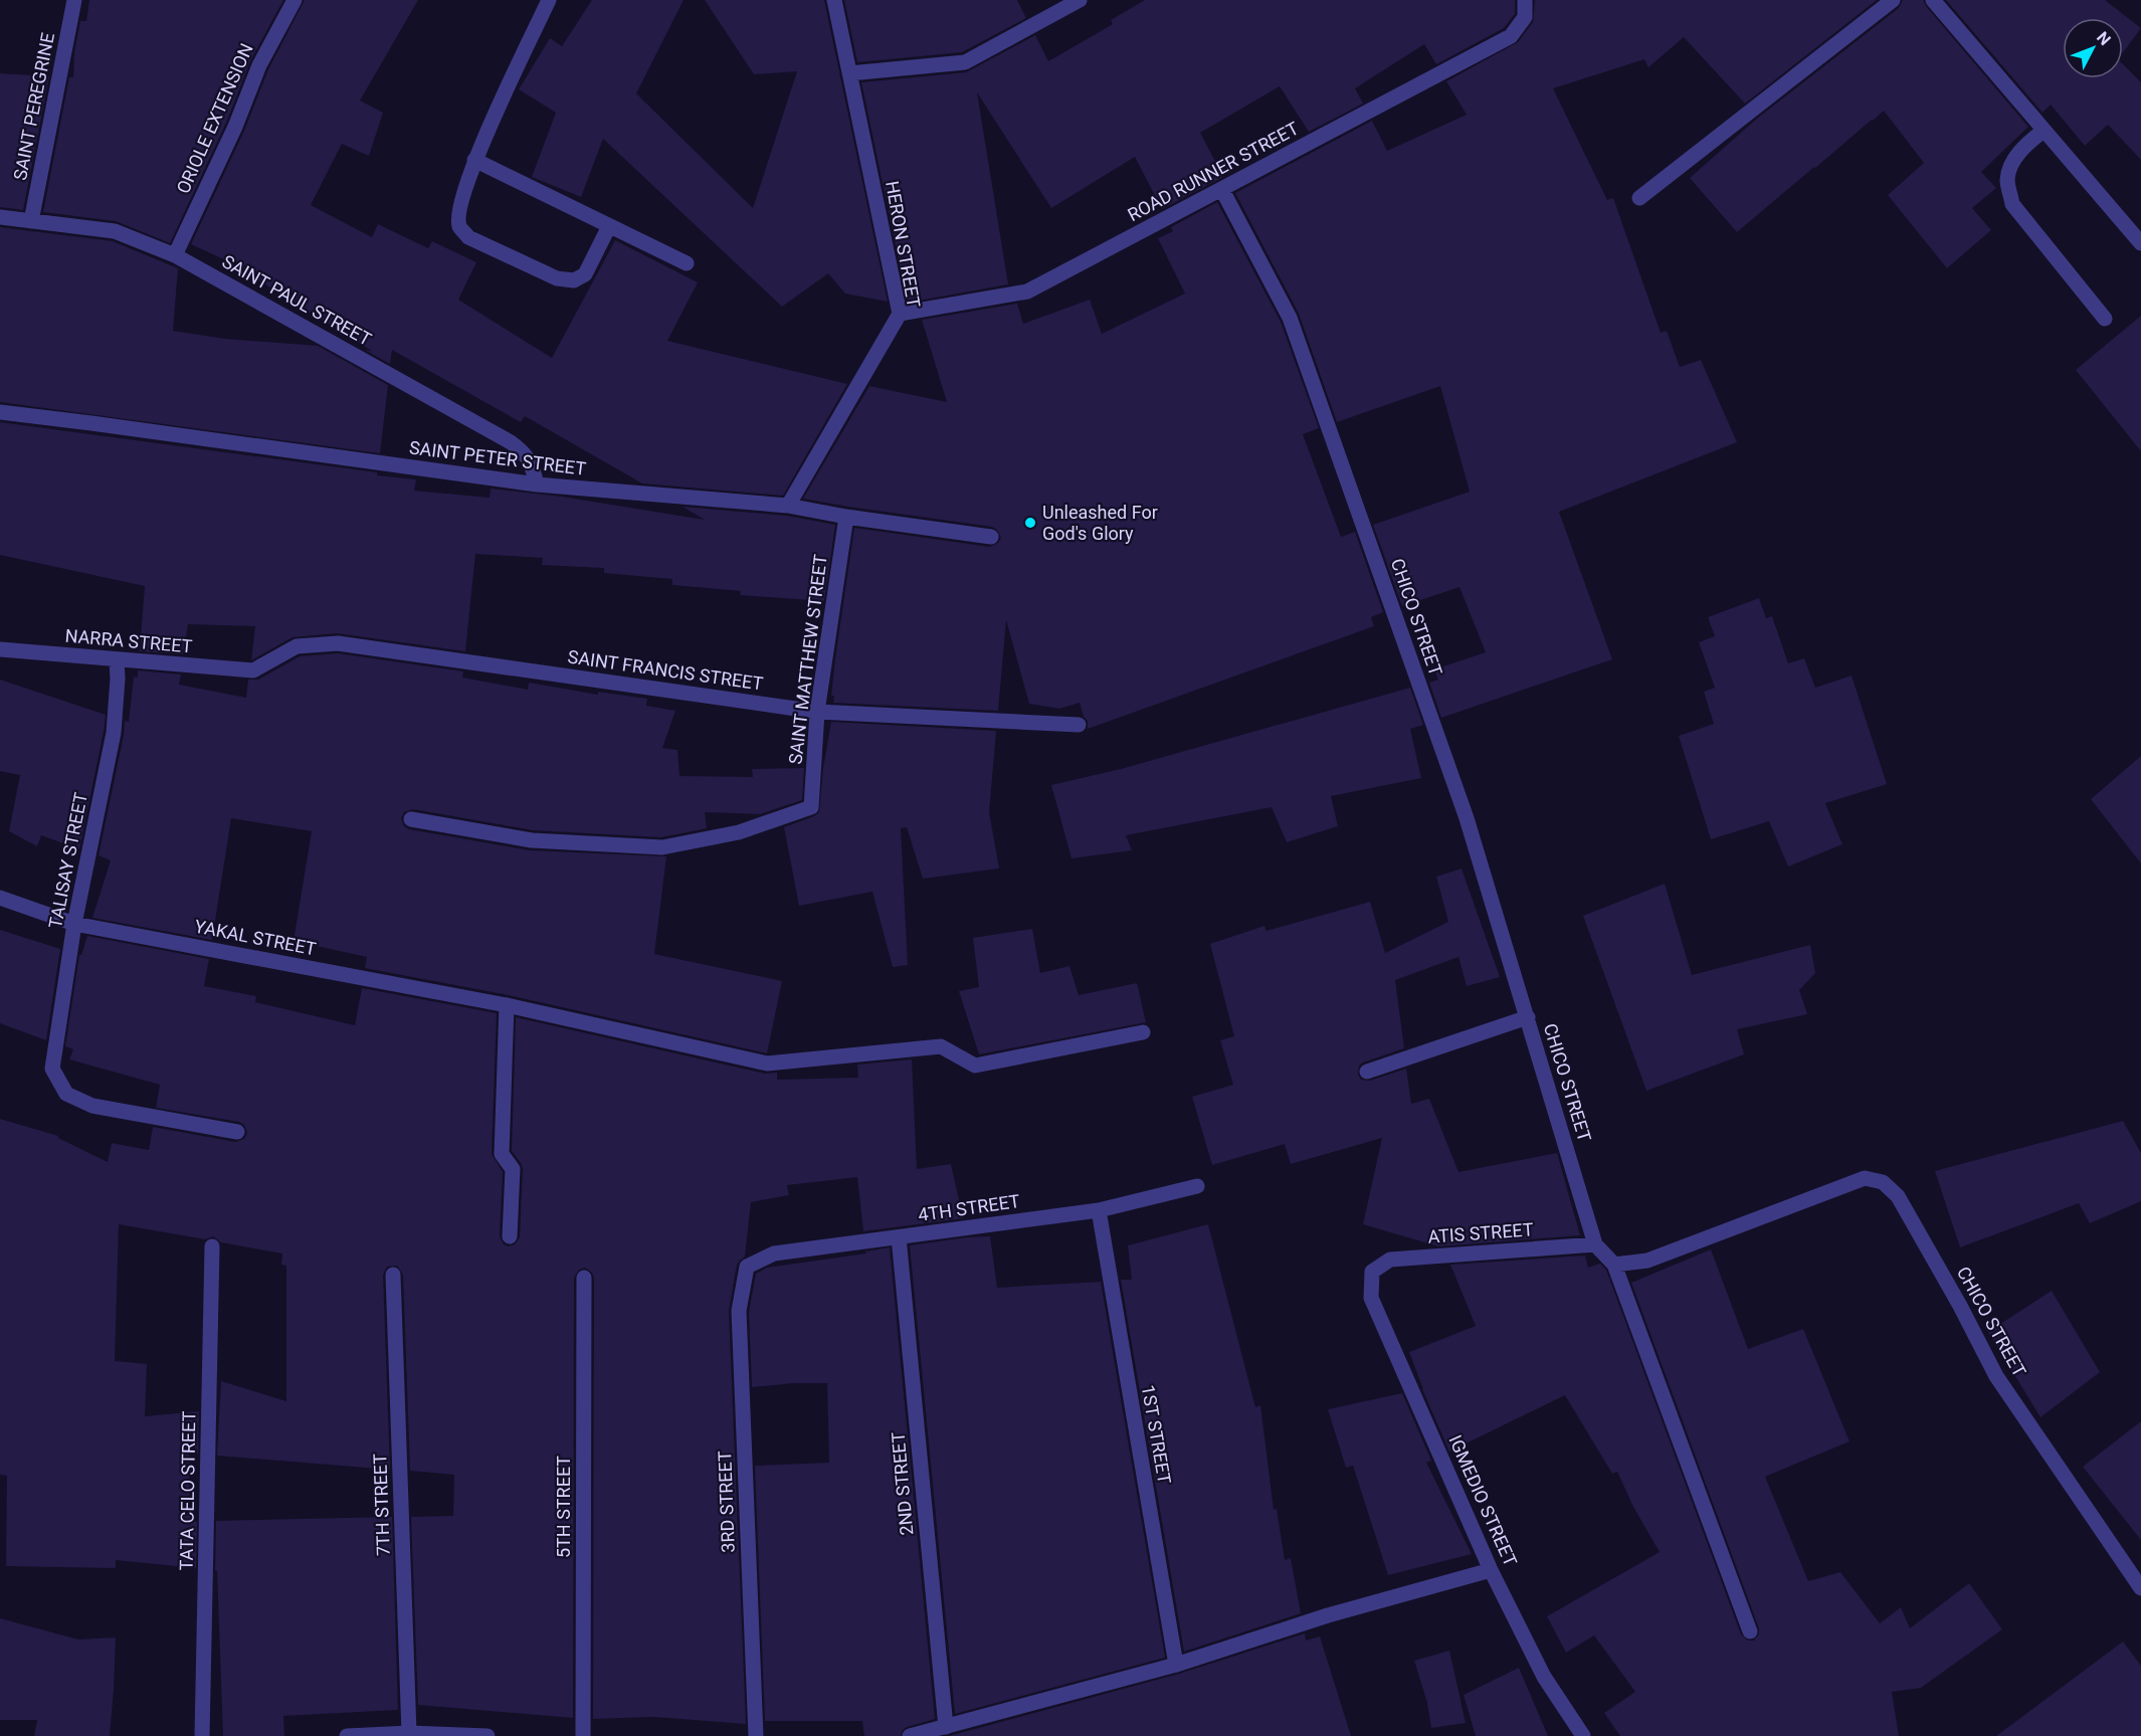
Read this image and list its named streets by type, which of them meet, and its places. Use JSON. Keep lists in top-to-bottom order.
{
  "streets": {
    "street": [
      "SAINT PEREGRINE",
      "ORIOLE EXTENSION",
      "ROAD RUNNER STREET",
      "HERON STREET",
      "SAINT PAUL STREET",
      "SAINT PETER STREET",
      "CHICO STREET",
      "NARRA STREET",
      "SAINT MATTHEW STREET",
      "SAINT FRANCIS STREET",
      "TALISAY STREET",
      "YAKAL STREET",
      "4TH STREET",
      "ATIS STREET",
      "1ST STREET",
      "2ND STREET",
      "TATA CELO STREET",
      "IGMEDIO STREET",
      "3RD STREET",
      "7TH STREET",
      "5TH STREET"
    ]
  },
  "crossings": [
    ["SAINT PEREGRINE", "SAINT PAUL STREET"],
    ["ORIOLE EXTENSION", "SAINT PAUL STREET"],
    ["ROAD RUNNER STREET", "HERON STREET"],
    ["ROAD RUNNER STREET", "CHICO STREET"],
    ["HERON STREET", "SAINT PETER STREET"],
    ["SAINT PAUL STREET", "SAINT PETER STREET"],
    ["SAINT PETER STREET", "SAINT MATTHEW STREET"],
    ["CHICO STREET", "ATIS STREET"],
    ["NARRA STREET", "SAINT FRANCIS STREET"],
    ["NARRA STREET", "TALISAY STREET"],
    ["SAINT MATTHEW STREET", "SAINT FRANCIS STREET"],
    ["TALISAY STREET", "YAKAL STREET"],
    ["4TH STREET", "1ST STREET"],
    ["4TH STREET", "2ND STREET"],
    ["4TH STREET", "3RD STREET"],
    ["ATIS STREET", "IGMEDIO STREET"]
  ],
  "places": ["Unleashed For God's Glory"],
  "north": "top right"
}
